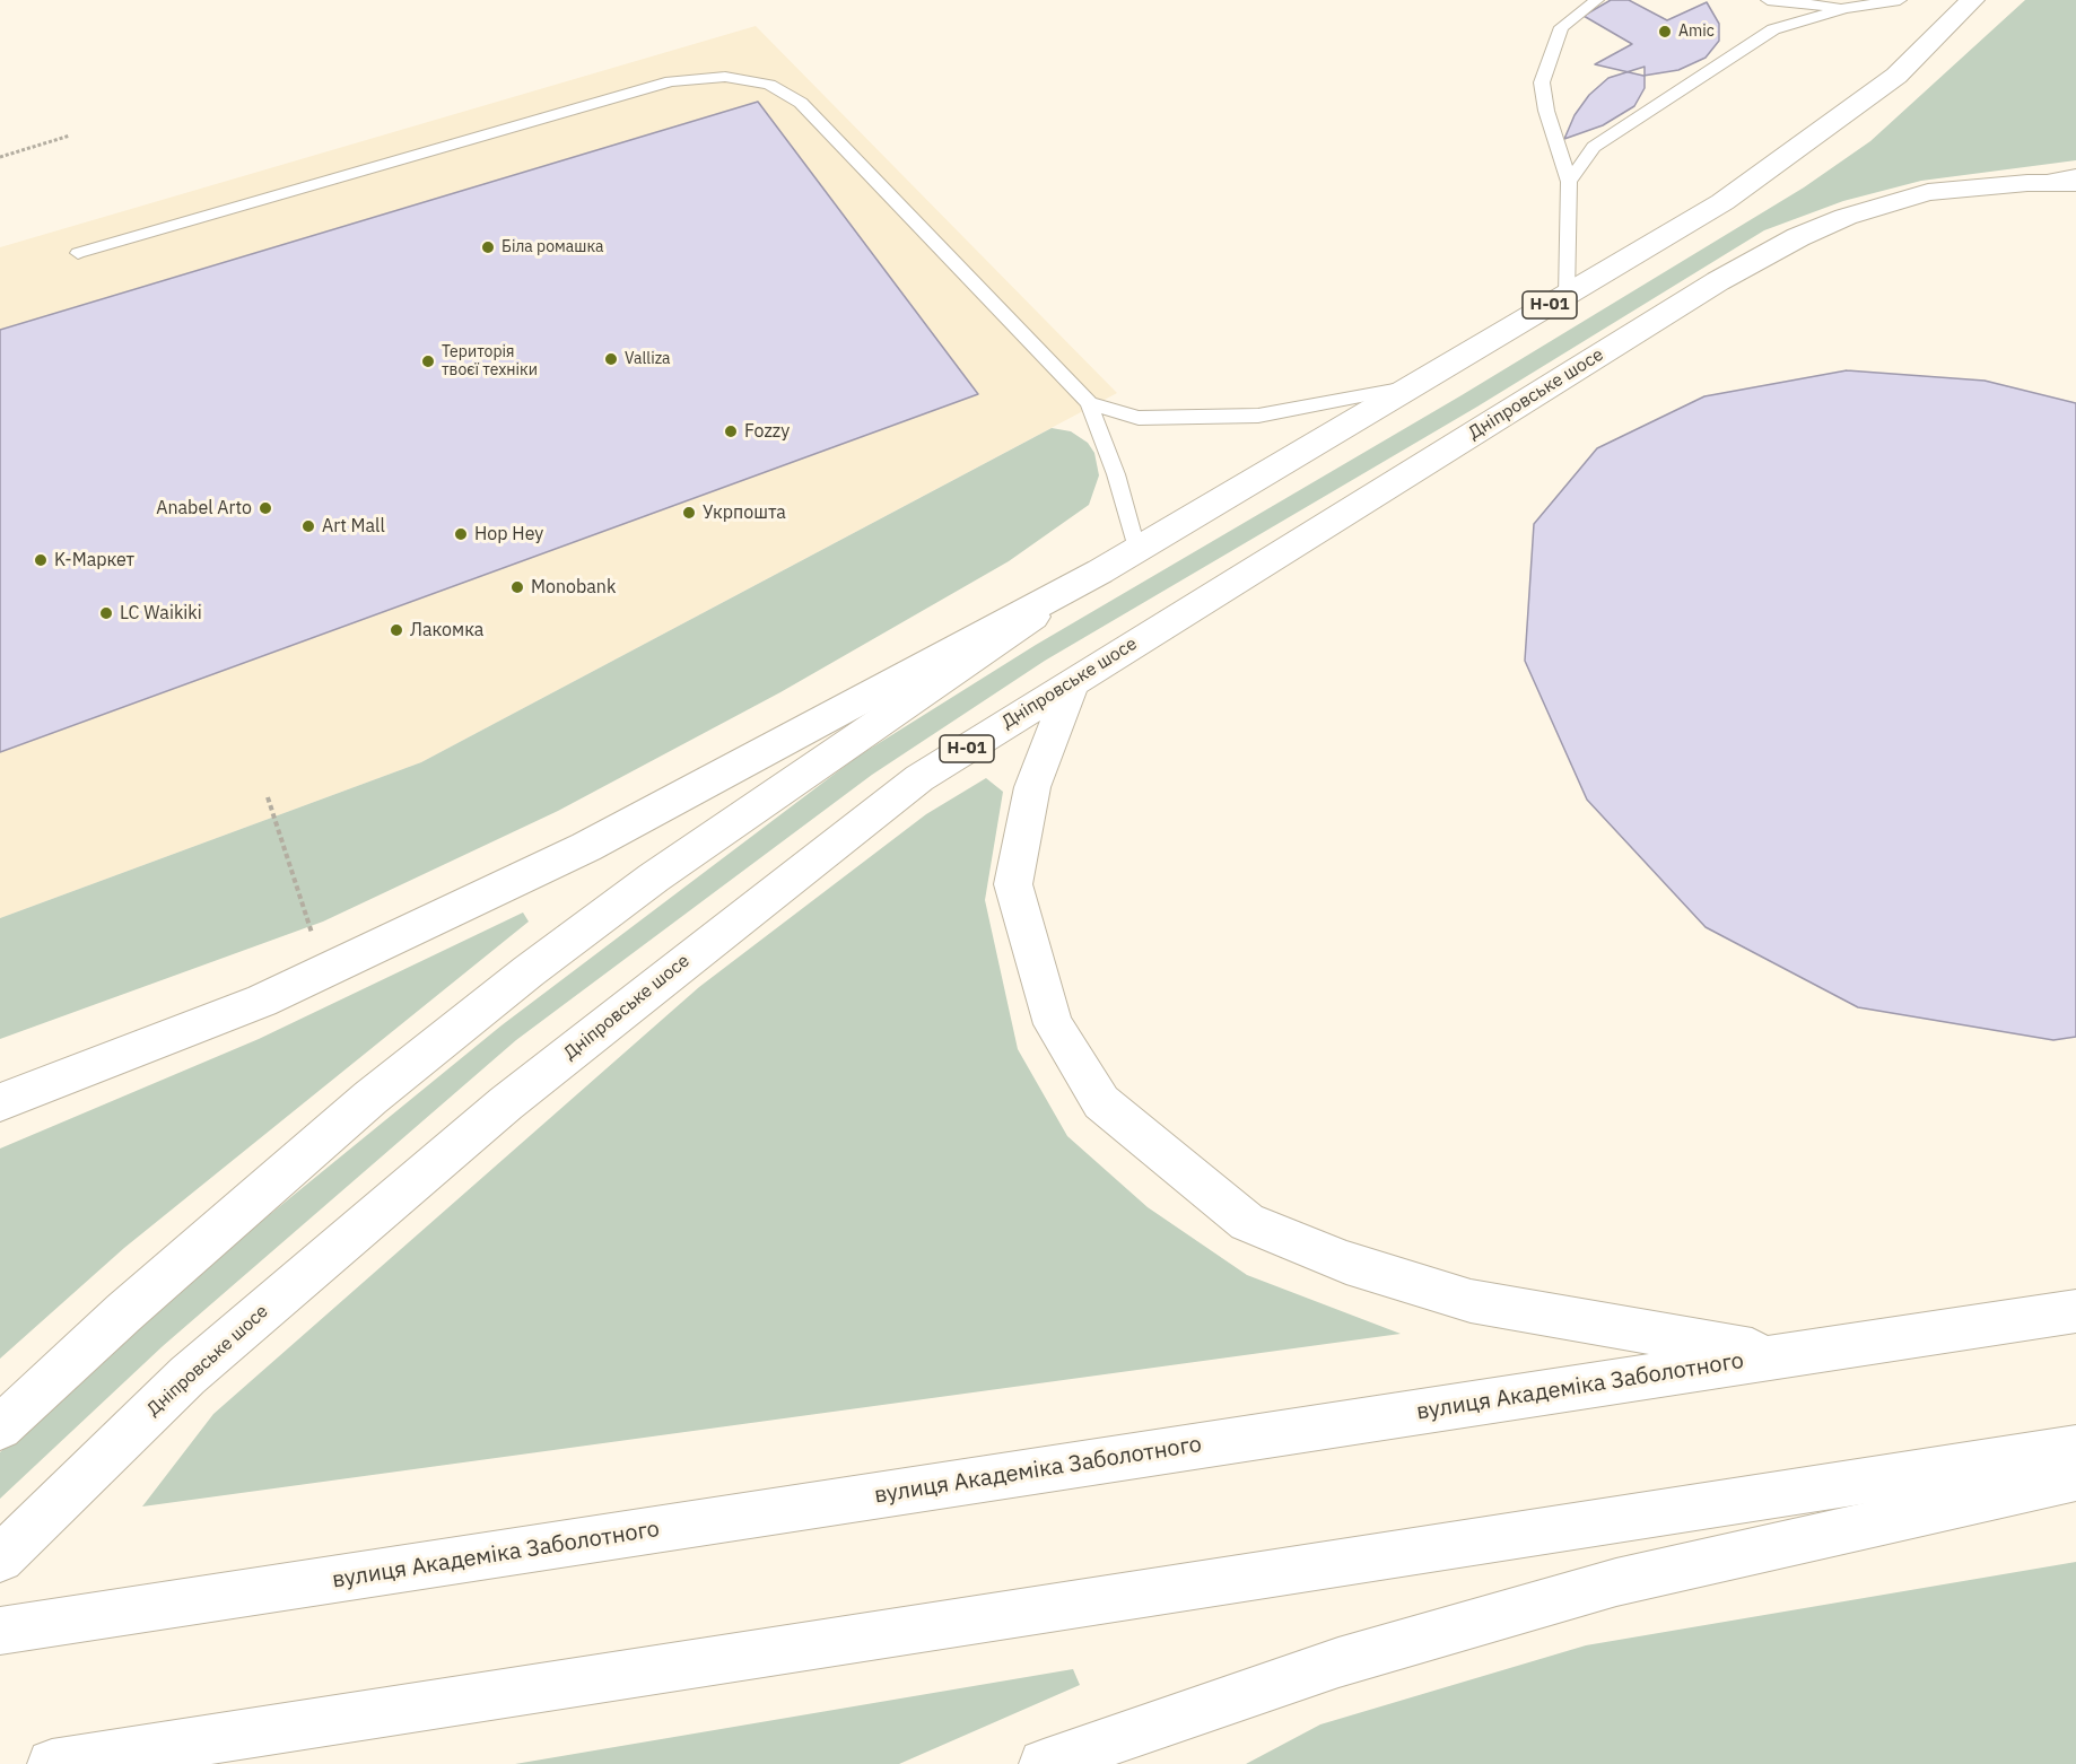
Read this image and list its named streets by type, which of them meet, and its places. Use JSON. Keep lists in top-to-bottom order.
{
  "streets": {
    "main road": ["Н-01", "Дніпровське шосе", "вулиця Академіка Заболотного"]
  },
  "places": [
    "Amic",
    "Біла ромашка",
    "Valliza",
    "Територія твоєї техніки",
    "Fozzy",
    "Anabel Arto",
    "Укрпошта",
    "Art Mall",
    "Hop Hey",
    "K-Маркет",
    "Monobank",
    "LC Waikiki",
    "Лакомка"
  ]
}
